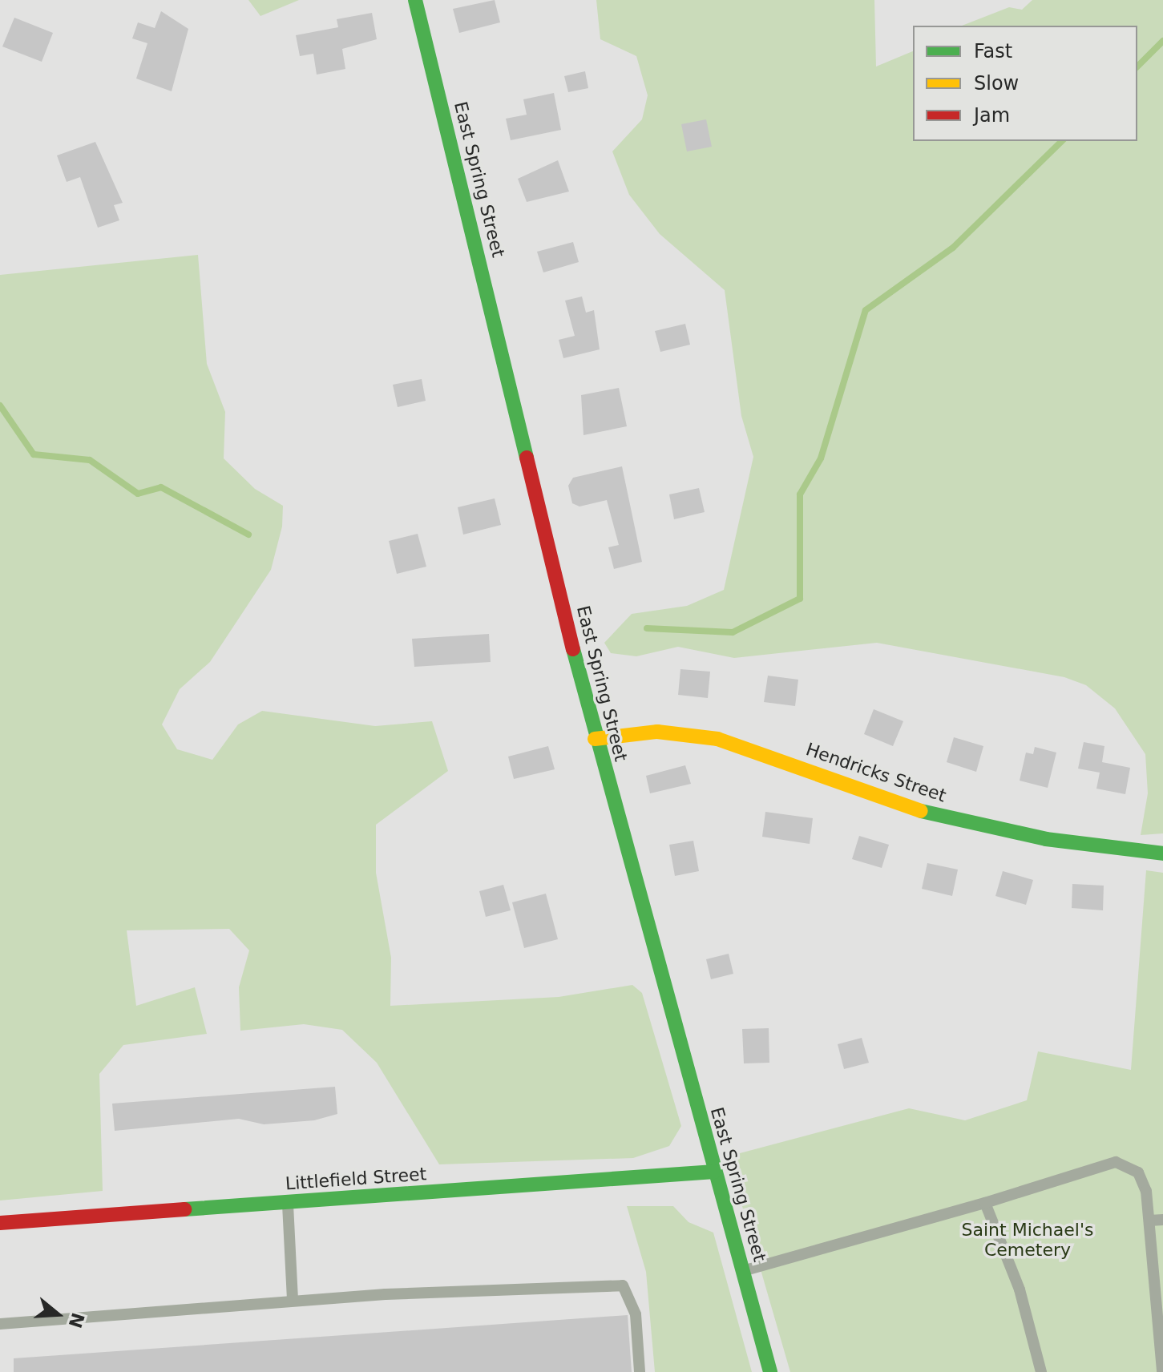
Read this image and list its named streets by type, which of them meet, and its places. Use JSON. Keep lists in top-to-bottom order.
{
  "streets": {
    "main road": ["East Spring Street", "Hendricks Street", "Littlefield Street"]
  },
  "crossings": [
    ["East Spring Street", "Hendricks Street"],
    ["East Spring Street", "Littlefield Street"]
  ],
  "parks": ["Saint Michael's Cemetery"],
  "legend": ["Fast", "Slow", "Jam"],
  "north": "right"
}
